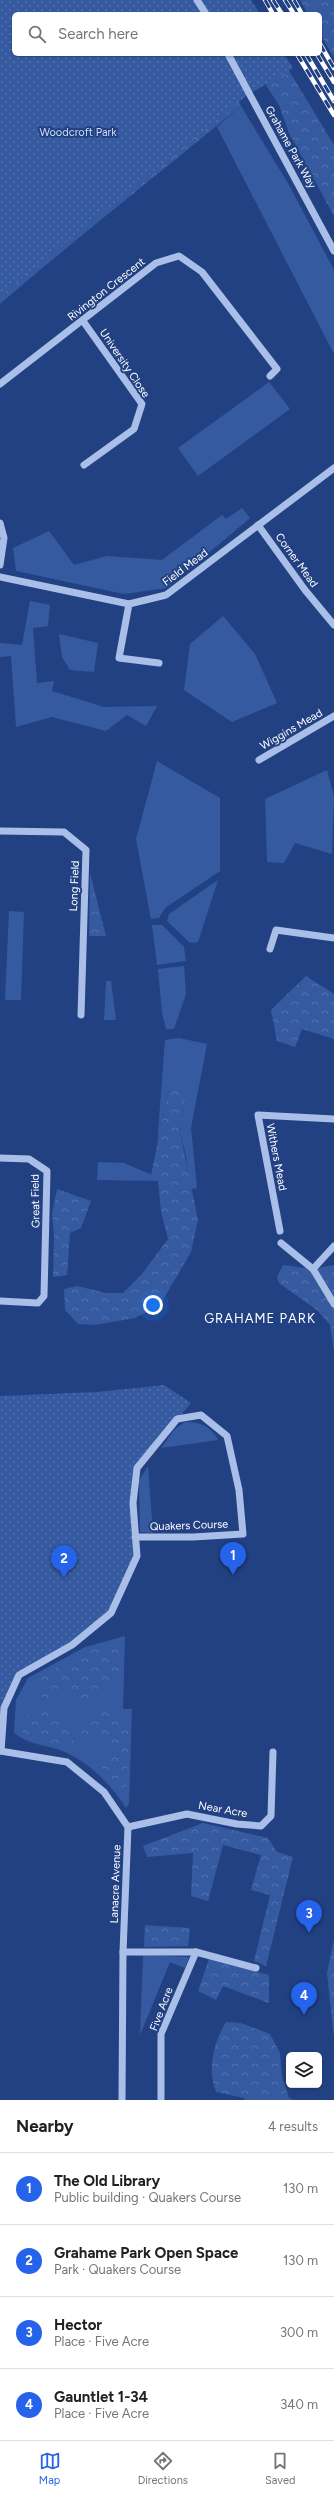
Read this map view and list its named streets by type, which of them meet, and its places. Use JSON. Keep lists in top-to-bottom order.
{
  "streets": {
    "street": [
      "Grahame Park Way",
      "Rivington Crescent",
      "University Close",
      "Corner Mead",
      "Field Mead",
      "Wiggins Mead",
      "Long Field",
      "Withers Mead",
      "Great Field",
      "Quakers Course",
      "Near Acre",
      "Lanacre Avenue",
      "Five Acre"
    ]
  },
  "crossings": [
    ["Rivington Crescent", "University Close"],
    ["Corner Mead", "Field Mead"],
    ["Near Acre", "Lanacre Avenue"]
  ],
  "districts": ["GRAHAME PARK"],
  "parks": ["Woodcroft Park"],
  "page": {
    "search": "Search here",
    "pins": [
      "1",
      "2",
      "3",
      "4"
    ],
    "heading": ["Nearby", "4 results"],
    "list": [
      {
        "mark": "1",
        "name": "The Old Library",
        "note": "Public building · Quakers Course",
        "value": "130 m"
      },
      {
        "mark": "2",
        "name": "Grahame Park Open Space",
        "note": "Park · Quakers Course",
        "value": "130 m"
      },
      {
        "mark": "3",
        "name": "Hector",
        "note": "Place · Five Acre",
        "value": "300 m"
      },
      {
        "mark": "4",
        "name": "Gauntlet 1-34",
        "note": "Place · Five Acre",
        "value": "340 m"
      }
    ],
    "nav": ["Map", "Directions", "Saved"]
  }
}
